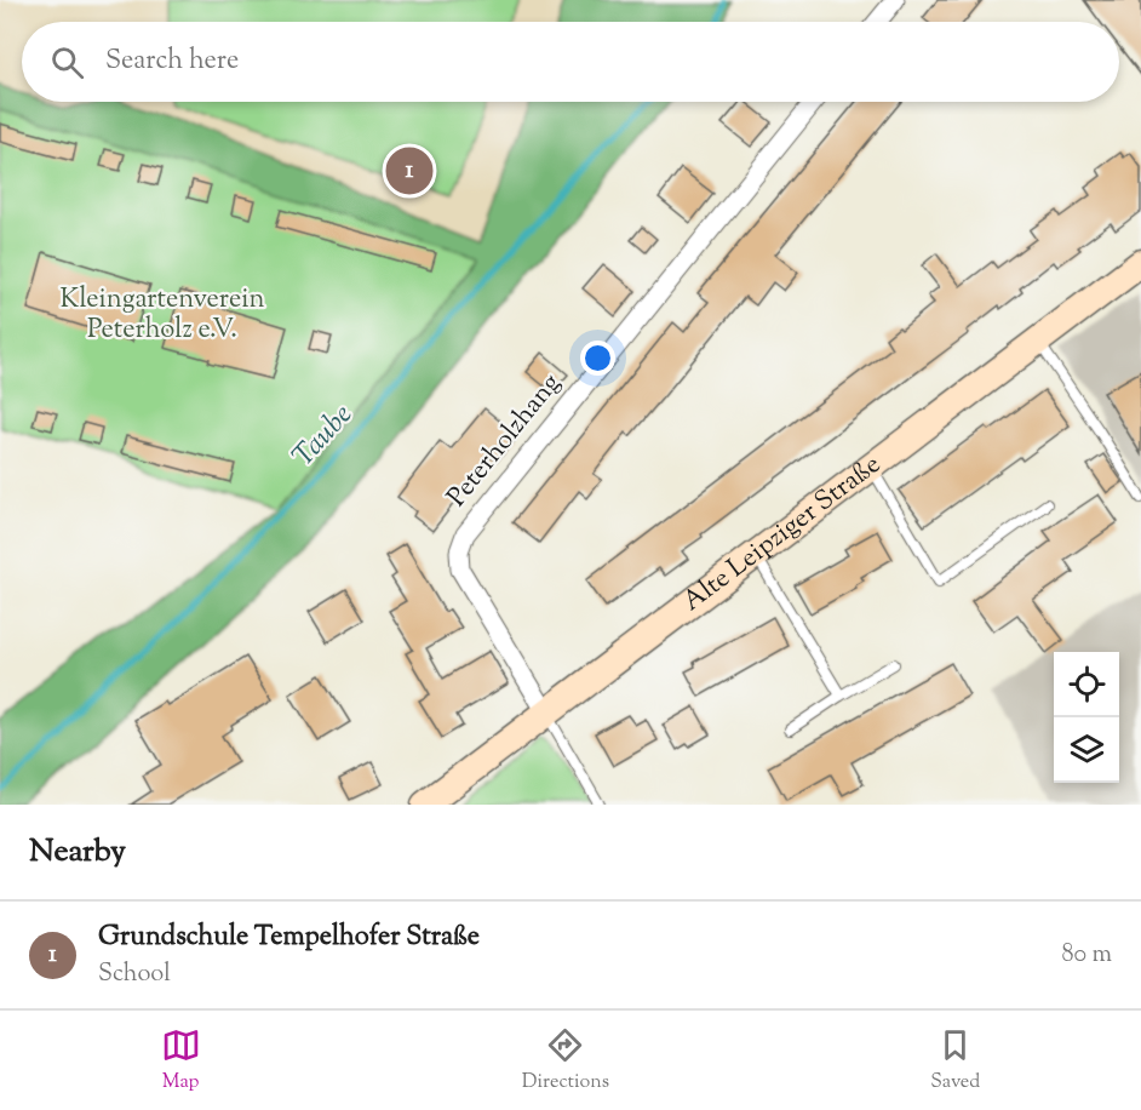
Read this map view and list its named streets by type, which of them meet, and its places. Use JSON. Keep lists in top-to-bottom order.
{
  "streets": {
    "street": ["Peterholzhang", "Alte Leipziger Straße"]
  },
  "crossings": [
    ["Peterholzhang", "Alte Leipziger Straße"]
  ],
  "water": ["Taube"],
  "parks": ["Kleingartenverein Peterholz e.V."],
  "page": {
    "search": "Search here",
    "pins": "1",
    "heading": "Nearby",
    "list": [
      {
        "mark": "1",
        "name": "Grundschule Tempelhofer Straße",
        "note": "School",
        "value": "80 m"
      }
    ],
    "nav": ["Map", "Directions", "Saved"]
  }
}
